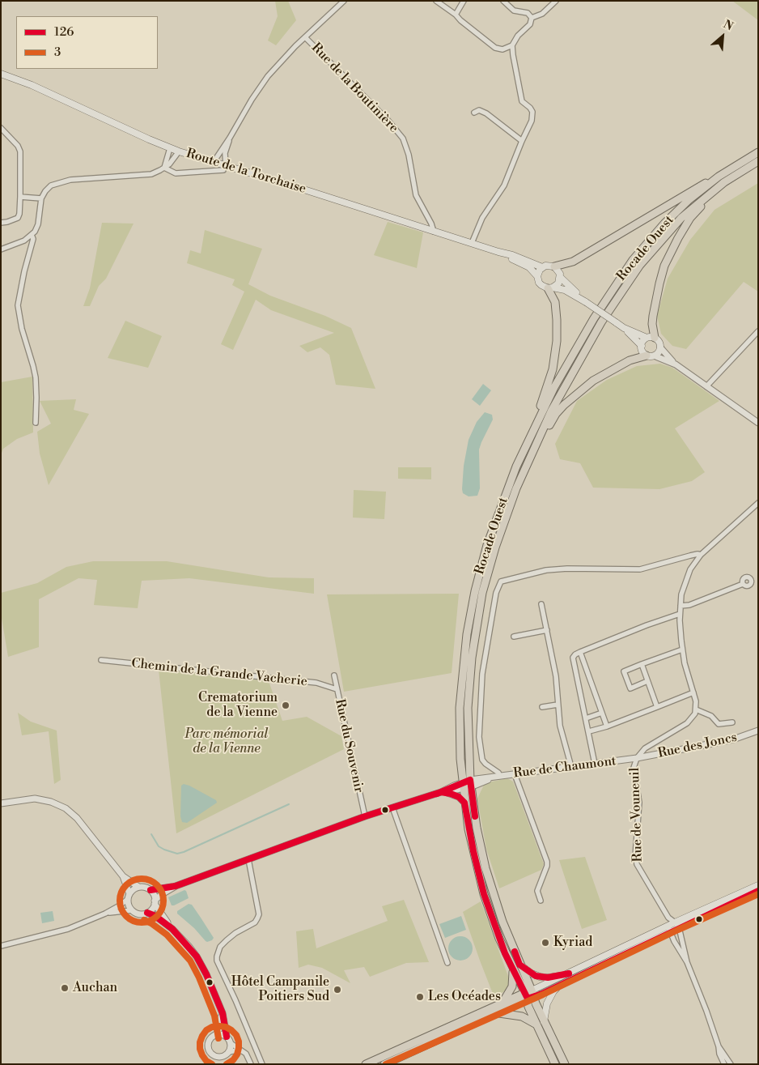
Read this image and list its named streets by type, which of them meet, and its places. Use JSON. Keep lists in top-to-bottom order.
{
  "streets": {
    "main road": ["Route de la Torchaise", "Rocade Ouest"],
    "street": [
      "Rue de la Boutinière",
      "Chemin de la Grande Vacherie",
      "Rue du Souvenir",
      "Rue des Joncs",
      "Rue de Chaumont",
      "Rue de Vouneuil"
    ]
  },
  "crossings": [
    ["Rue de la Boutinière", "Route de la Torchaise"],
    ["Rocade Ouest", "Rue de Chaumont"],
    ["Chemin de la Grande Vacherie", "Rue du Souvenir"],
    ["Rue du Souvenir", "Rue de Chaumont"],
    ["Rue des Joncs", "Rue de Chaumont"],
    ["Rue des Joncs", "Rue de Vouneuil"],
    ["Rue de Chaumont", "Rue de Vouneuil"]
  ],
  "parks": ["Parc mémorial de la Vienne"],
  "places": [
    "Crematorium de la Vienne",
    "Kyriad",
    "Auchan",
    "Hôtel Campanile Poitiers Sud",
    "Les Océades"
  ],
  "lines": ["transit line 126", "transit line 3"],
  "legend": ["126", "3"],
  "north": "top right"
}
